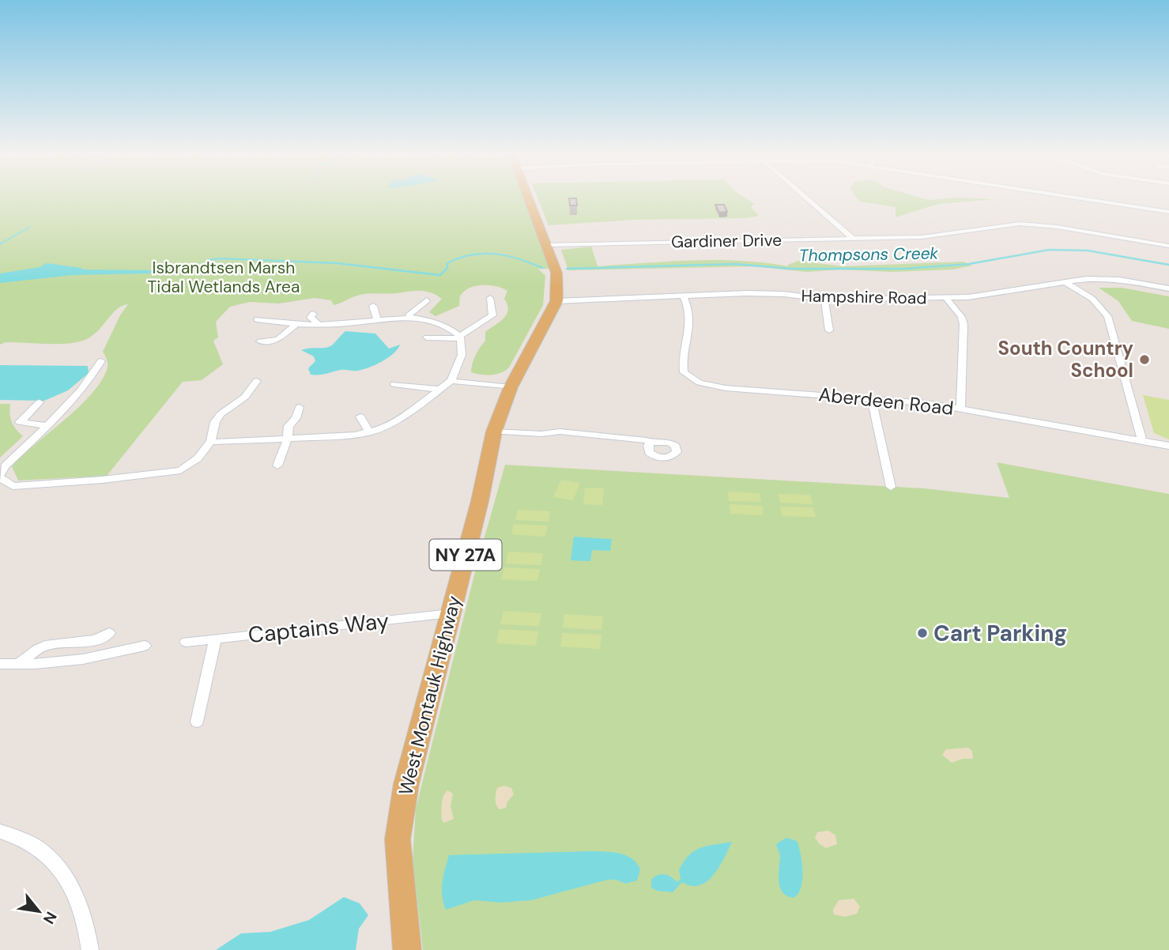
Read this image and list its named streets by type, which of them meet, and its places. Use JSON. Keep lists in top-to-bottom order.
{
  "streets": {
    "main road": ["NY 27A", "West Montauk Highway"],
    "street": [
      "Gardiner Drive",
      "Hampshire Road",
      "Aberdeen Road",
      "Captains Way"
    ]
  },
  "crossings": [
    ["Gardiner Drive", "West Montauk Highway"],
    ["Hampshire Road", "Aberdeen Road"],
    ["Hampshire Road", "West Montauk Highway"],
    ["Captains Way", "West Montauk Highway"]
  ],
  "water": ["Thompsons Creek"],
  "parks": ["Isbrandtsen Marsh Tidal Wetlands Area"],
  "places": ["South Country School", "Cart Parking"],
  "north": "bottom right"
}
